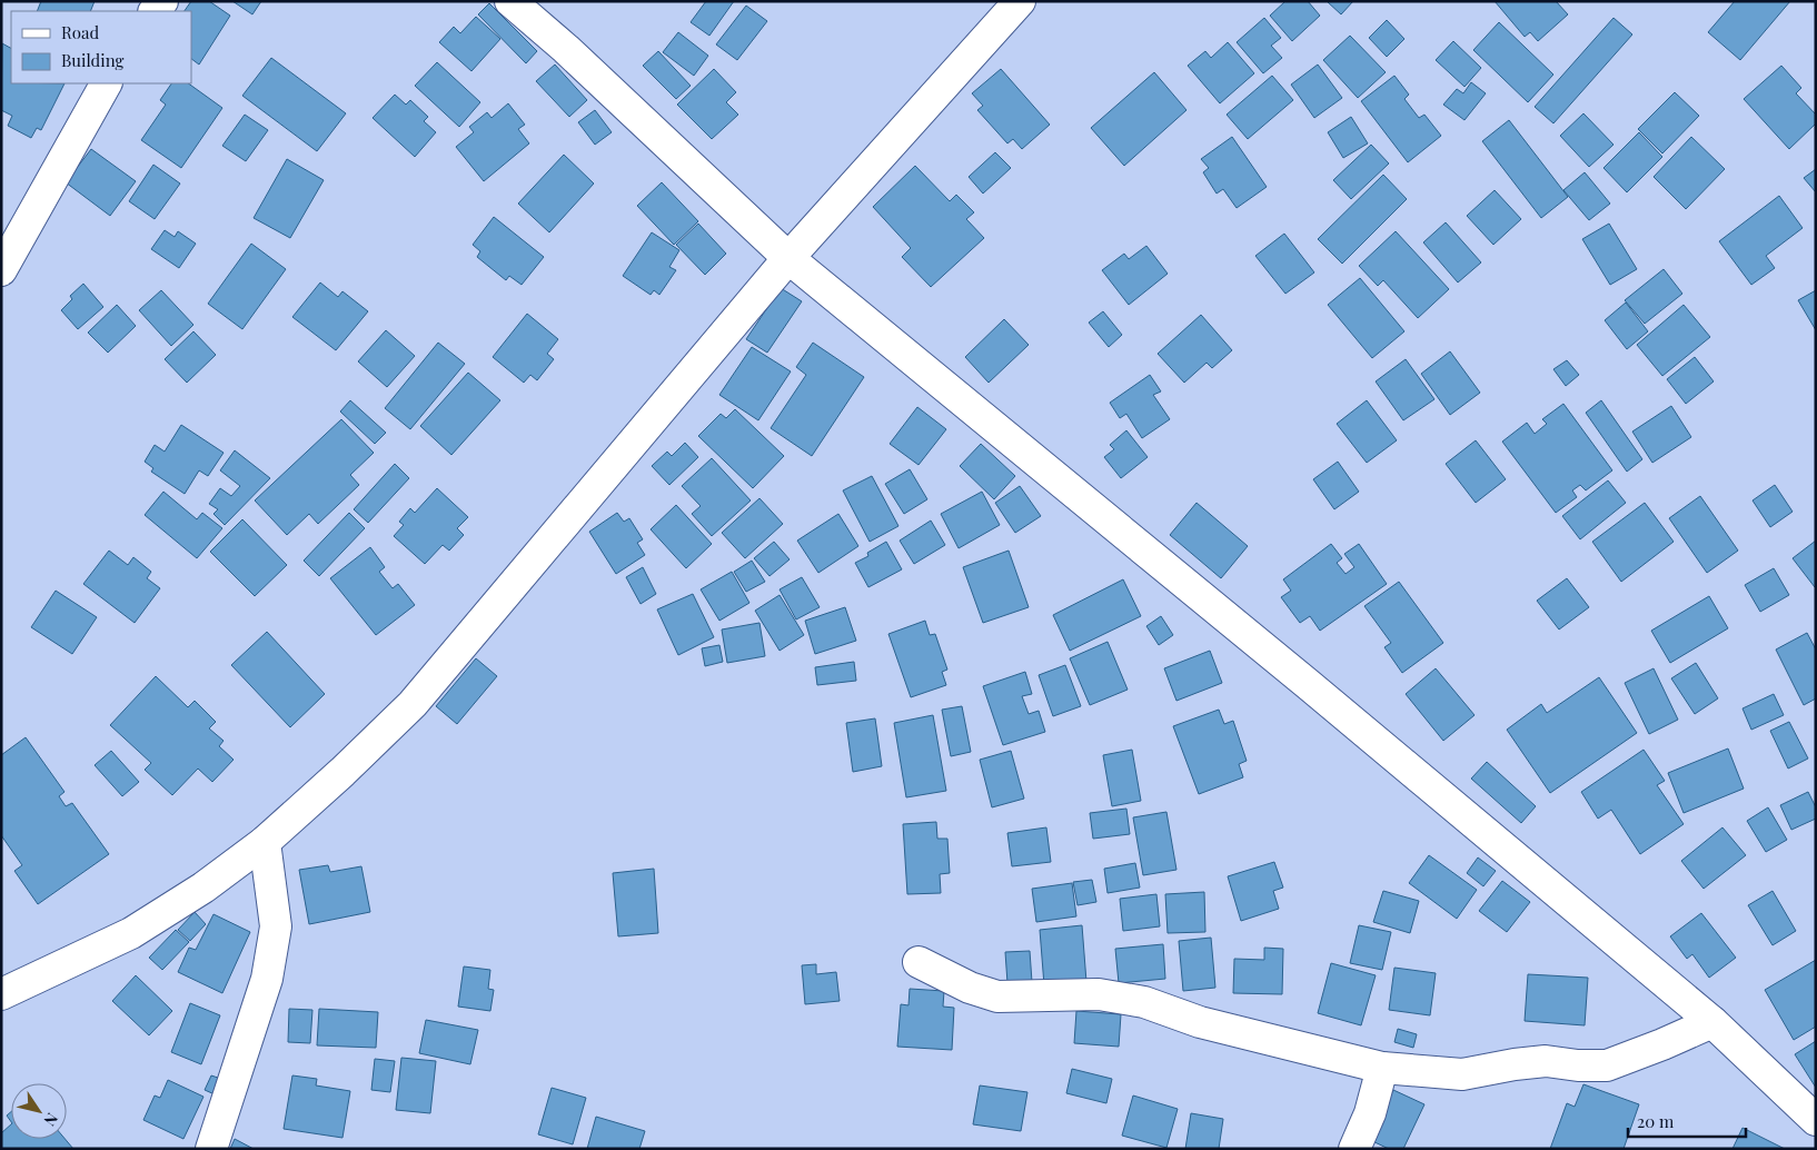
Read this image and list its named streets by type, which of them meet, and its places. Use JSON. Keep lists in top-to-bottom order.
{
  "legend": ["Road", "Building"],
  "scale_bar": "20 m",
  "north": "bottom right"
}
